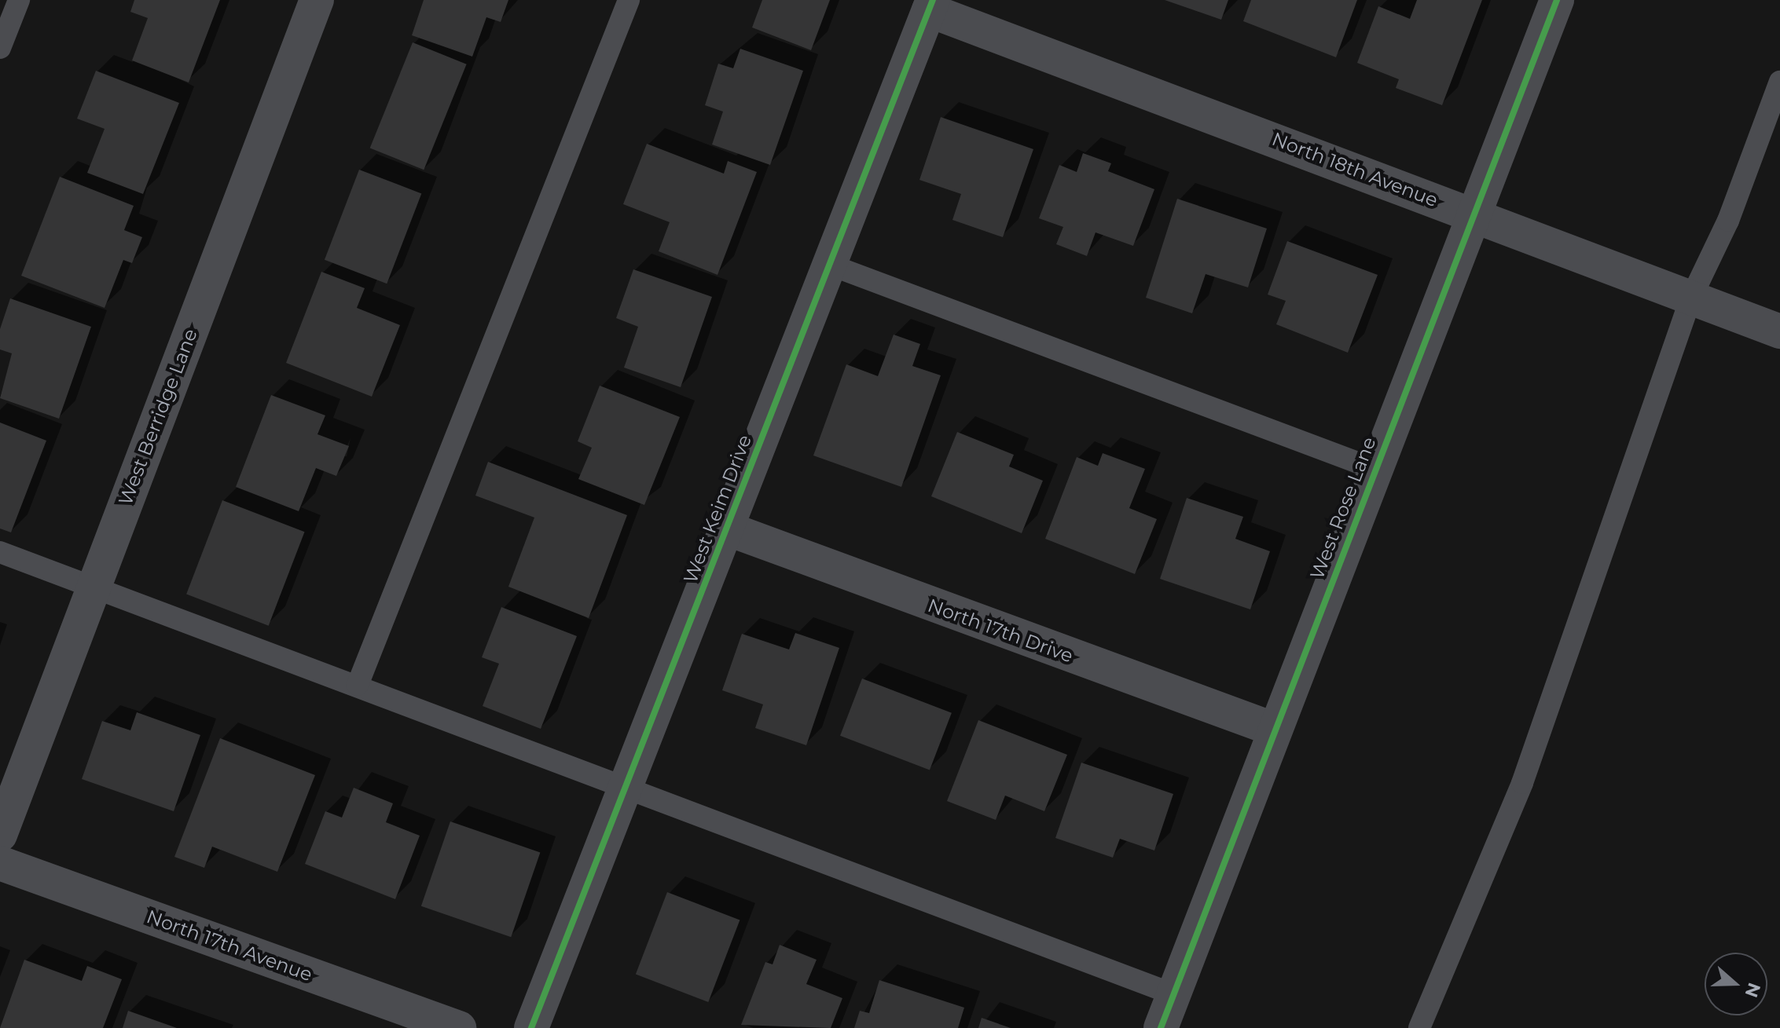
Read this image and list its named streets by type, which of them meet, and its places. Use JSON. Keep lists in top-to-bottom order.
{
  "streets": {
    "street": [
      "North 18th Avenue",
      "West Berridge Lane",
      "West Rose Lane",
      "West Keim Drive",
      "North 17th Drive",
      "North 17th Avenue"
    ]
  },
  "crossings": [
    ["North 18th Avenue", "West Rose Lane"],
    ["North 18th Avenue", "West Keim Drive"],
    ["West Rose Lane", "North 17th Drive"],
    ["West Keim Drive", "North 17th Drive"]
  ],
  "north": "right"
}
